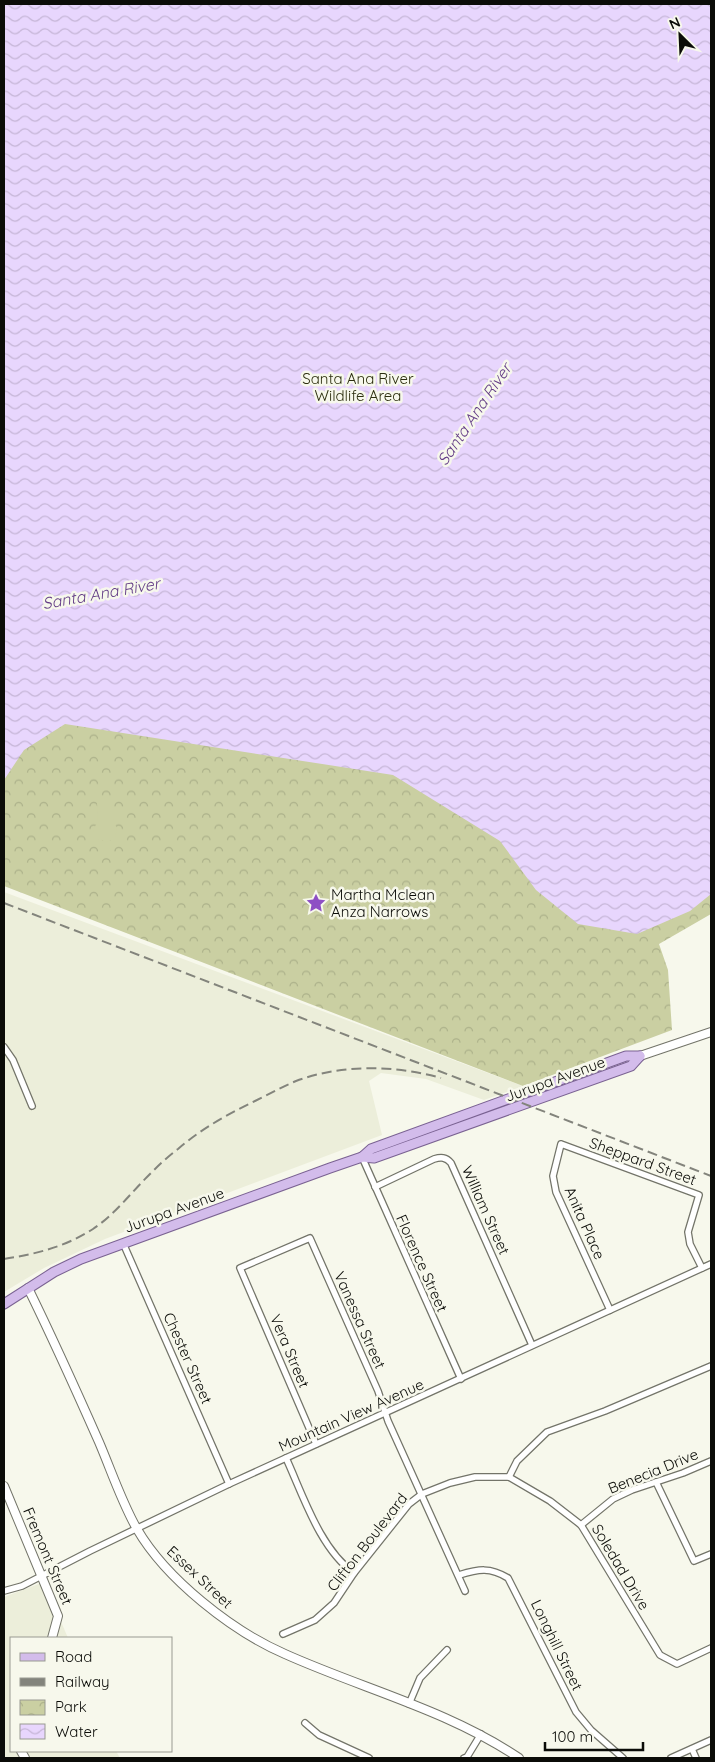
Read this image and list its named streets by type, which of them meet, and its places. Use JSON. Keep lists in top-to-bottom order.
{
  "streets": {
    "main road": ["Jurupa Avenue"],
    "street": [
      "Sheppard Street",
      "William Street",
      "Anita Place",
      "Florence Street",
      "Vanessa Street",
      "Vera Street",
      "Chester Street",
      "Mountain View Avenue",
      "Benecia Drive",
      "Clifton Boulevard",
      "Fremont Street",
      "Soledad Drive",
      "Essex Street",
      "Longhill Street"
    ]
  },
  "crossings": [
    ["Jurupa Avenue", "Florence Street"],
    ["Jurupa Avenue", "Chester Street"],
    ["Jurupa Avenue", "Essex Street"],
    ["Sheppard Street", "Anita Place"],
    ["Sheppard Street", "Mountain View Avenue"],
    ["William Street", "Florence Street"],
    ["William Street", "Mountain View Avenue"],
    ["Anita Place", "Mountain View Avenue"],
    ["Florence Street", "Mountain View Avenue"],
    ["Vanessa Street", "Vera Street"],
    ["Vanessa Street", "Mountain View Avenue"],
    ["Vanessa Street", "Clifton Boulevard"],
    ["Vanessa Street", "Longhill Street"],
    ["Vera Street", "Mountain View Avenue"],
    ["Chester Street", "Mountain View Avenue"],
    ["Mountain View Avenue", "Fremont Street"],
    ["Mountain View Avenue", "Essex Street"],
    ["Benecia Drive", "Soledad Drive"],
    ["Clifton Boulevard", "Soledad Drive"]
  ],
  "water": ["Santa Ana River"],
  "parks": ["Santa Ana River Wildlife Area"],
  "places": {
    "place": ["Martha Mclean Anza Narrows"]
  },
  "legend": [
    "Road",
    "Railway",
    "Park",
    "Water"
  ],
  "scale_bar": "100 m",
  "north": "top left"
}
